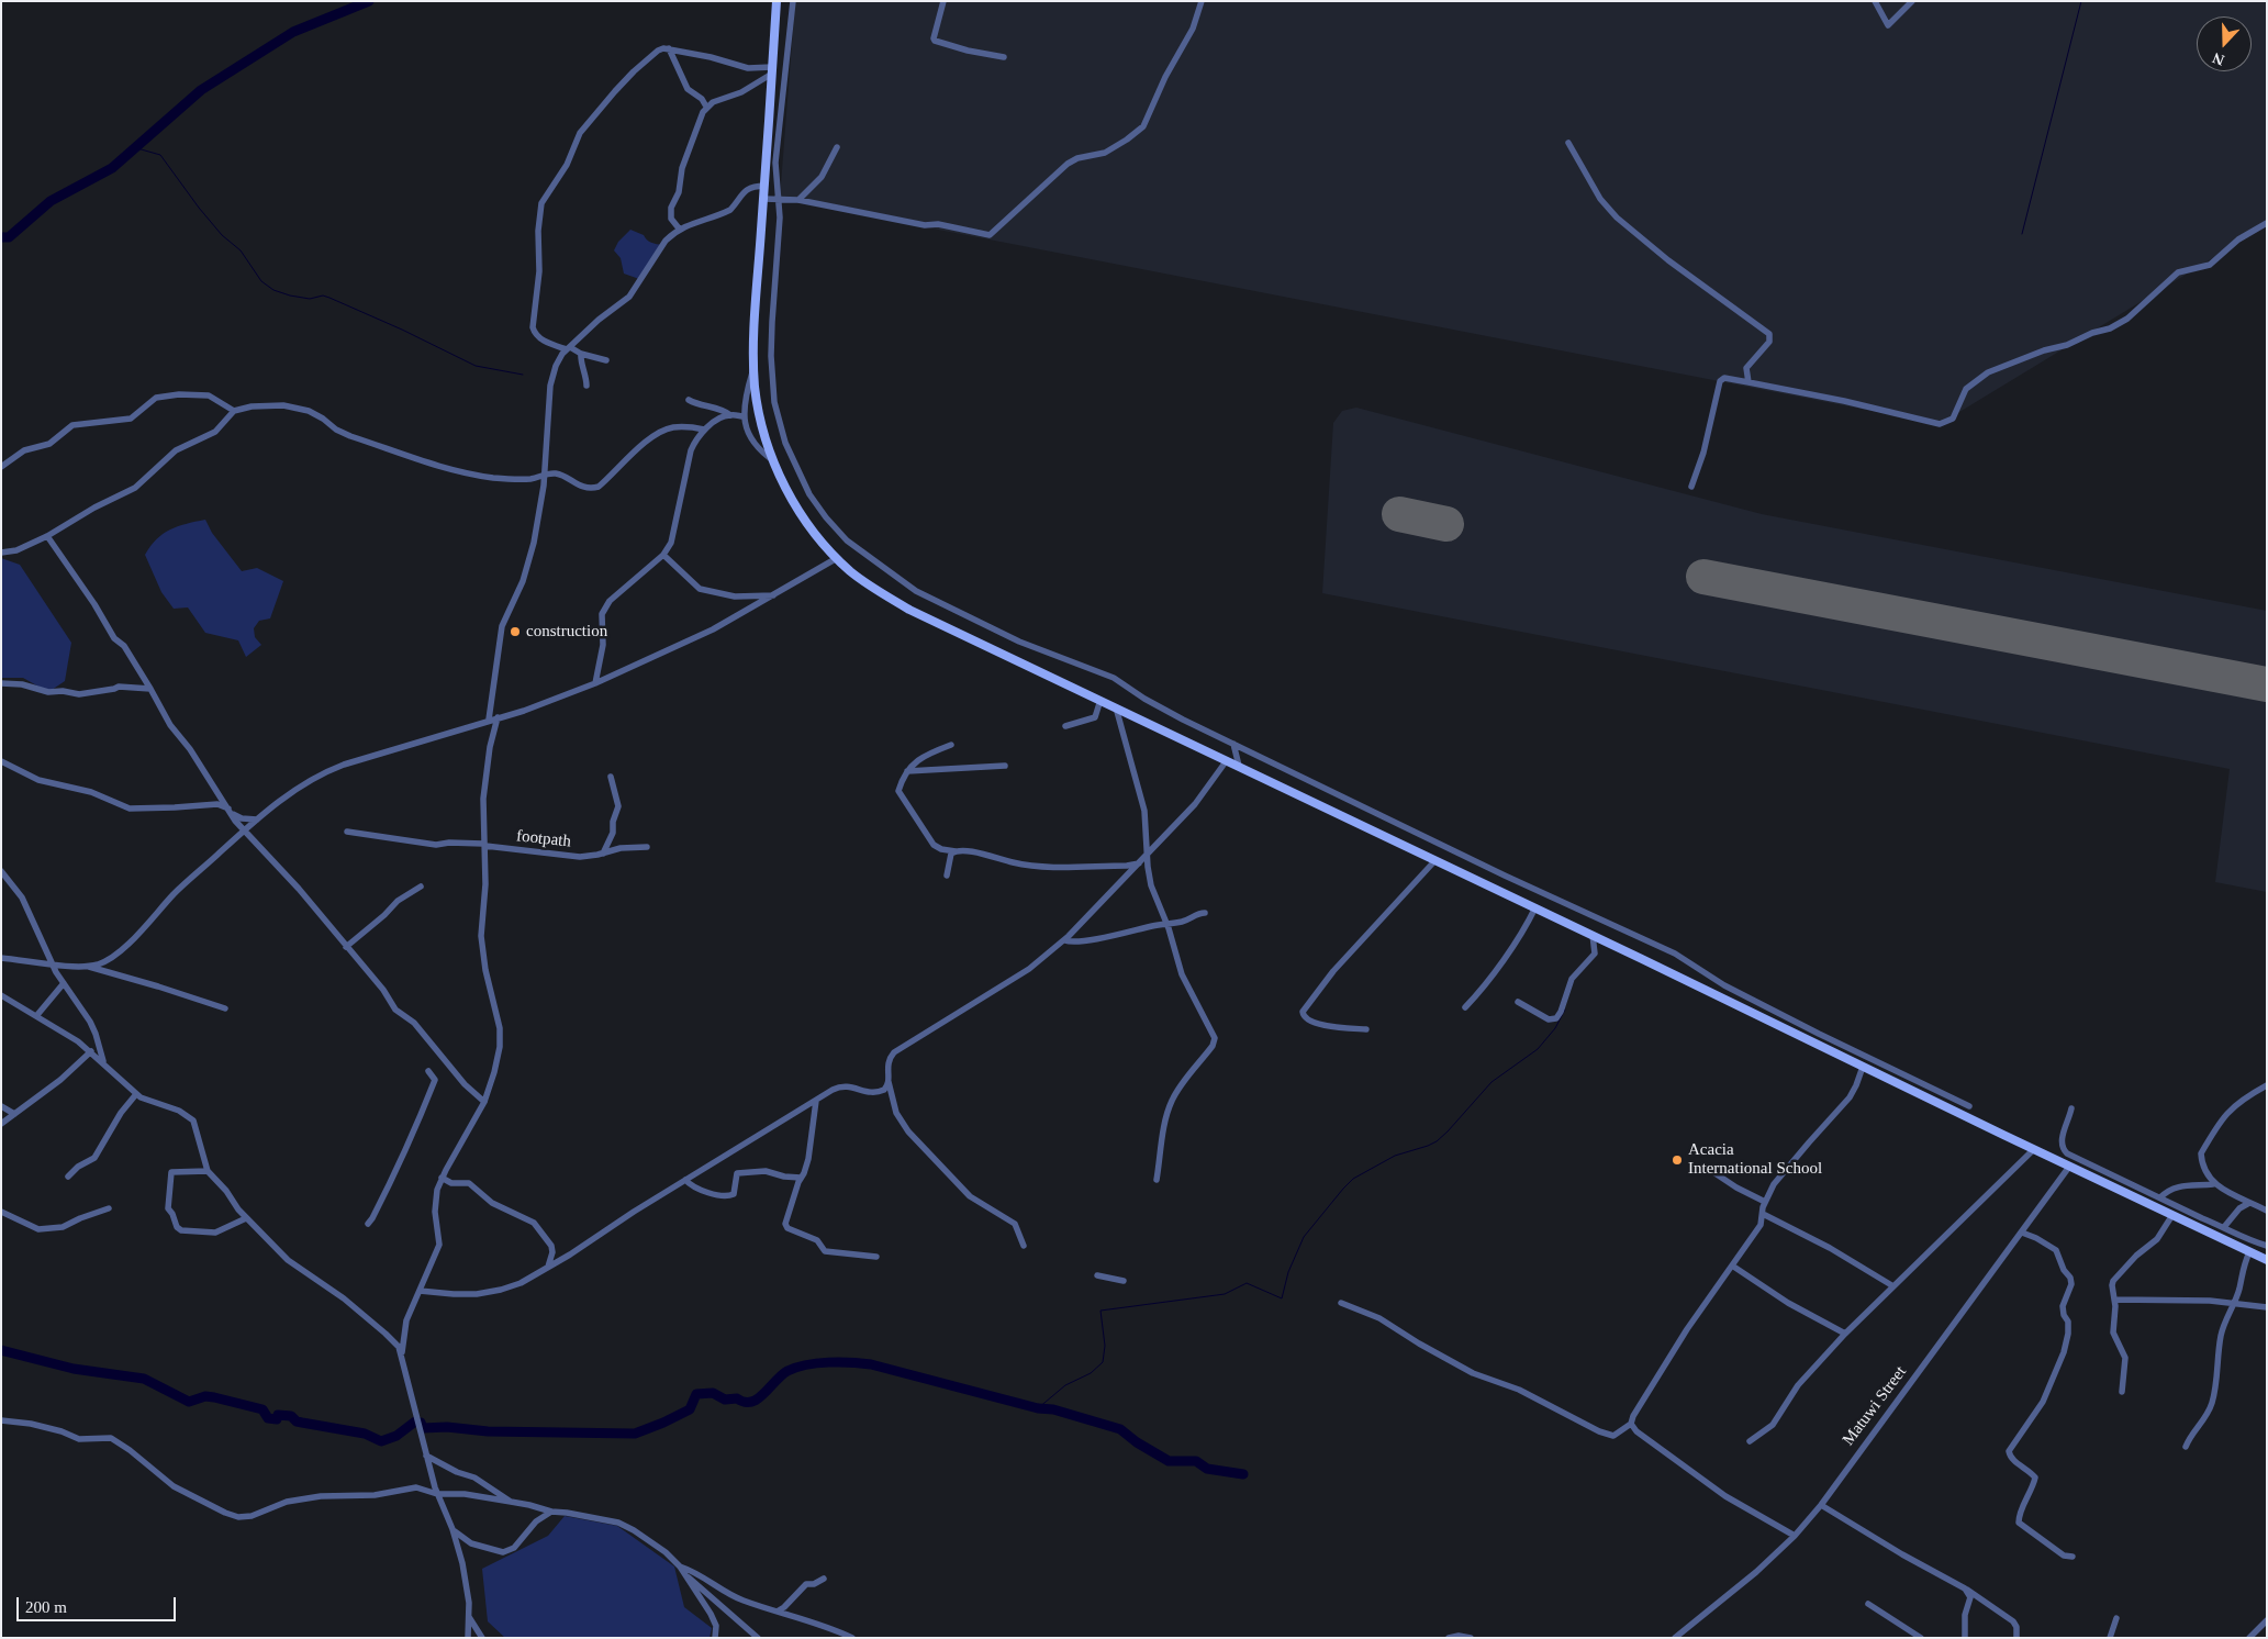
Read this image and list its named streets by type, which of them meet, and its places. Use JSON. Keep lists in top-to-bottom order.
{
  "streets": {
    "street": ["footpath", "Matuwi Street"]
  },
  "places": ["construction", "Acacia International School"],
  "scale_bar": "200 m",
  "north": "bottom"
}
